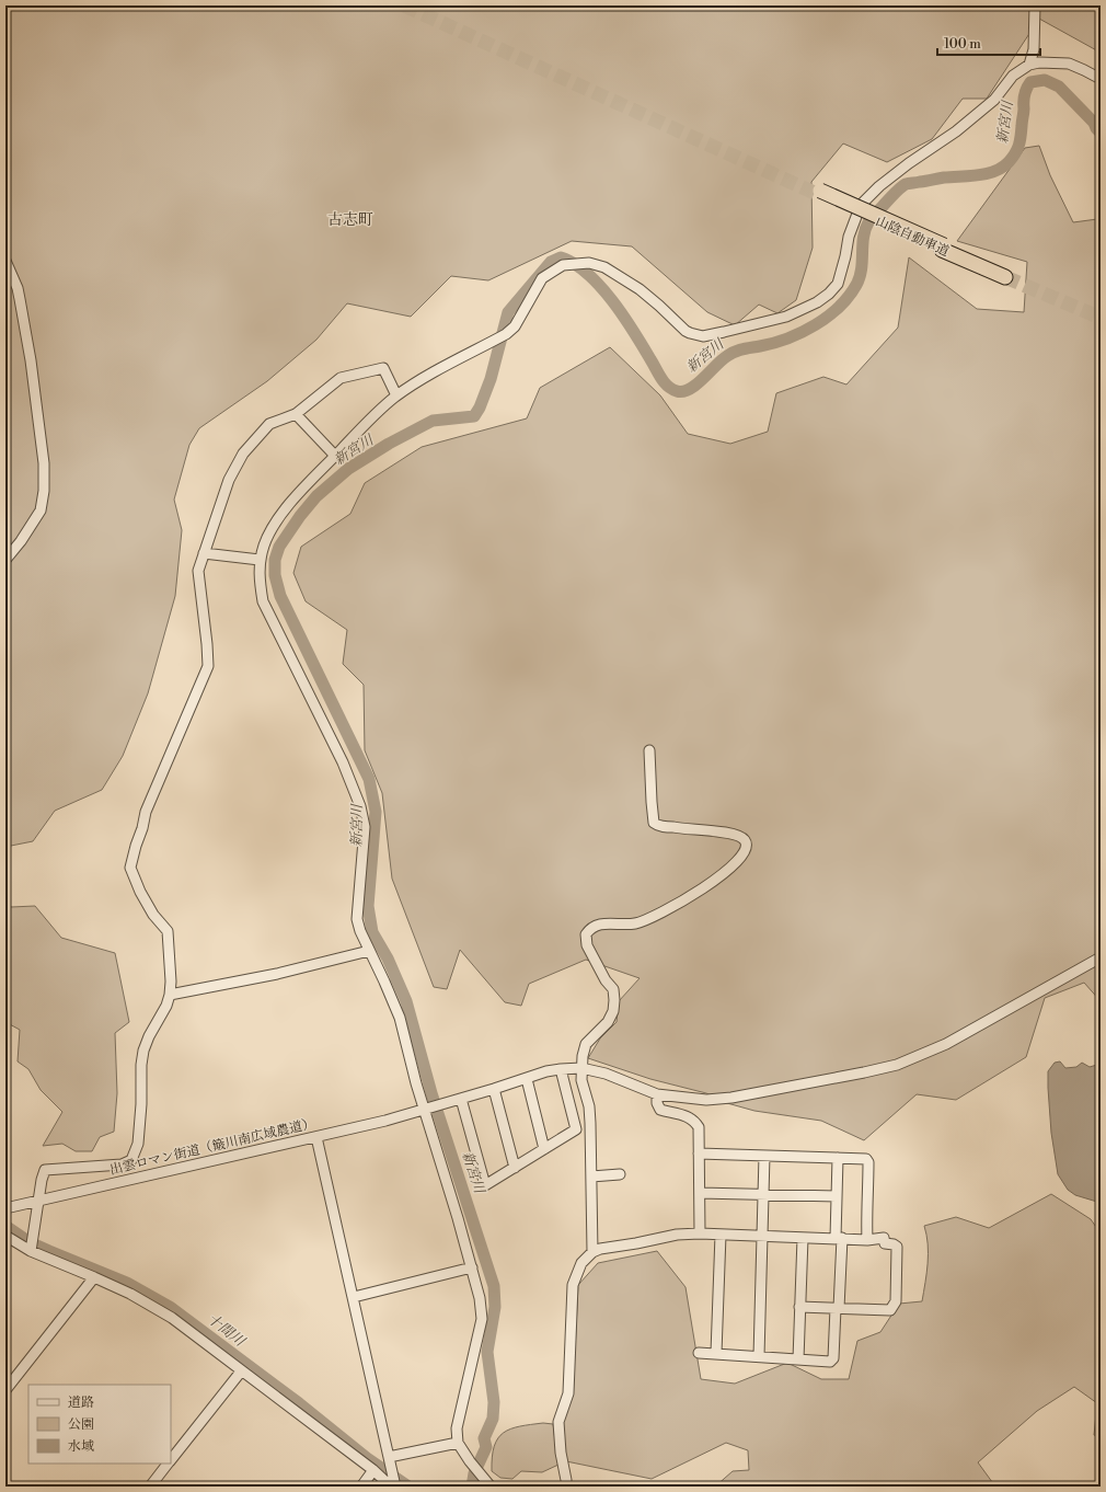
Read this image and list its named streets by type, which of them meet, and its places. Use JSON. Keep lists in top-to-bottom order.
{
  "streets": {
    "highway": ["山陰自動車道"],
    "street": ["出雲ロマン街道（簸川南広域農道）"]
  },
  "districts": ["古志町"],
  "water": ["新宮川", "十間川"],
  "legend": ["道路", "公園", "水域"],
  "scale_bar": "100 m"
}
